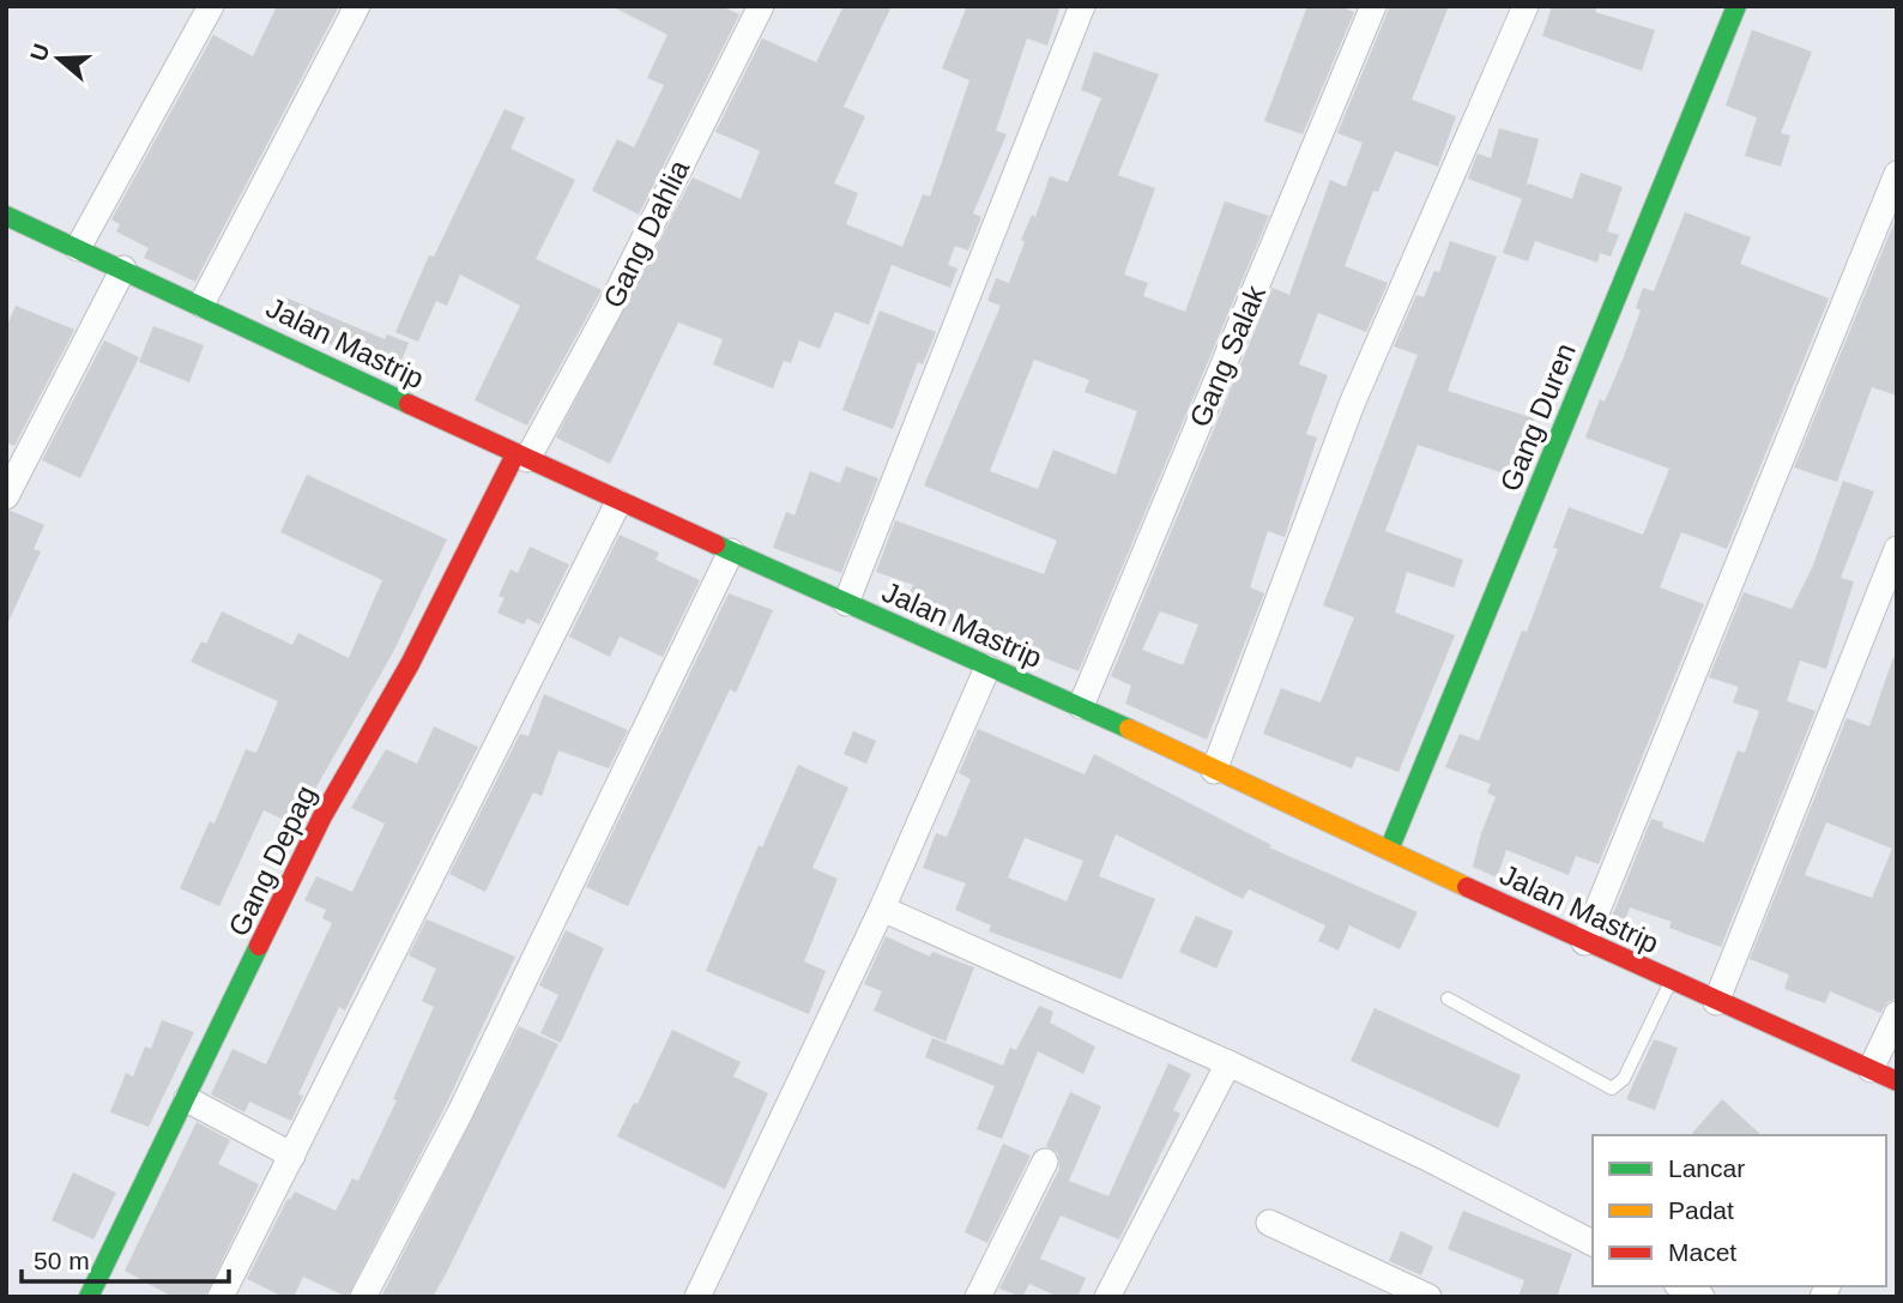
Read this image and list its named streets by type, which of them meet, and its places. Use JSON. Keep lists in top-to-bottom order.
{
  "streets": {
    "main road": ["Jalan Mastrip", "Gang Duren", "Gang Depag"],
    "street": ["Gang Dahlia", "Gang Salak"]
  },
  "crossings": [
    ["Gang Dahlia", "Jalan Mastrip"],
    ["Gang Dahlia", "Gang Depag"],
    ["Jalan Mastrip", "Gang Salak"],
    ["Jalan Mastrip", "Gang Duren"],
    ["Jalan Mastrip", "Gang Depag"]
  ],
  "legend": ["Lancar", "Padat", "Macet"],
  "scale_bar": "50 m",
  "north": "left"
}
